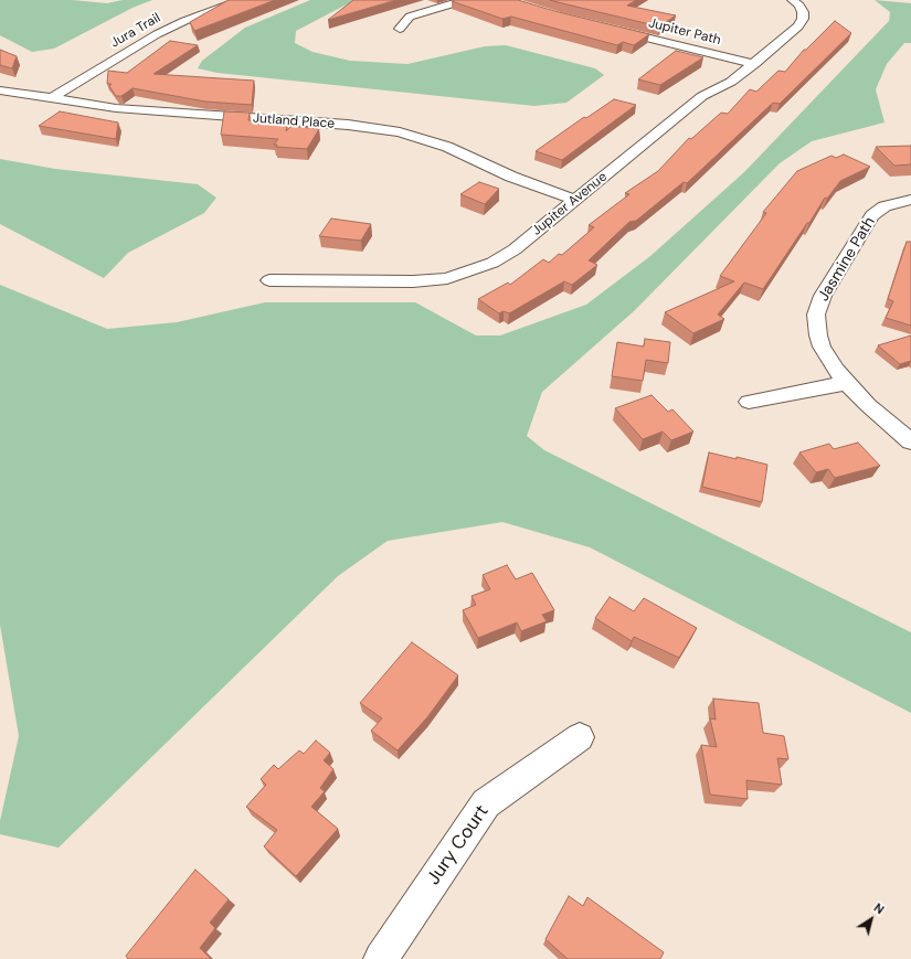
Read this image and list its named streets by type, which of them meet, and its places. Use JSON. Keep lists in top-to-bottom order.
{
  "streets": {
    "street": [
      "Jura Trail",
      "Jupiter Path",
      "Jutland Place",
      "Jupiter Avenue",
      "Jasmine Path",
      "Jury Court"
    ]
  },
  "crossings": [
    ["Jura Trail", "Jutland Place"],
    ["Jupiter Path", "Jupiter Avenue"],
    ["Jutland Place", "Jupiter Avenue"]
  ],
  "north": "top right"
}
